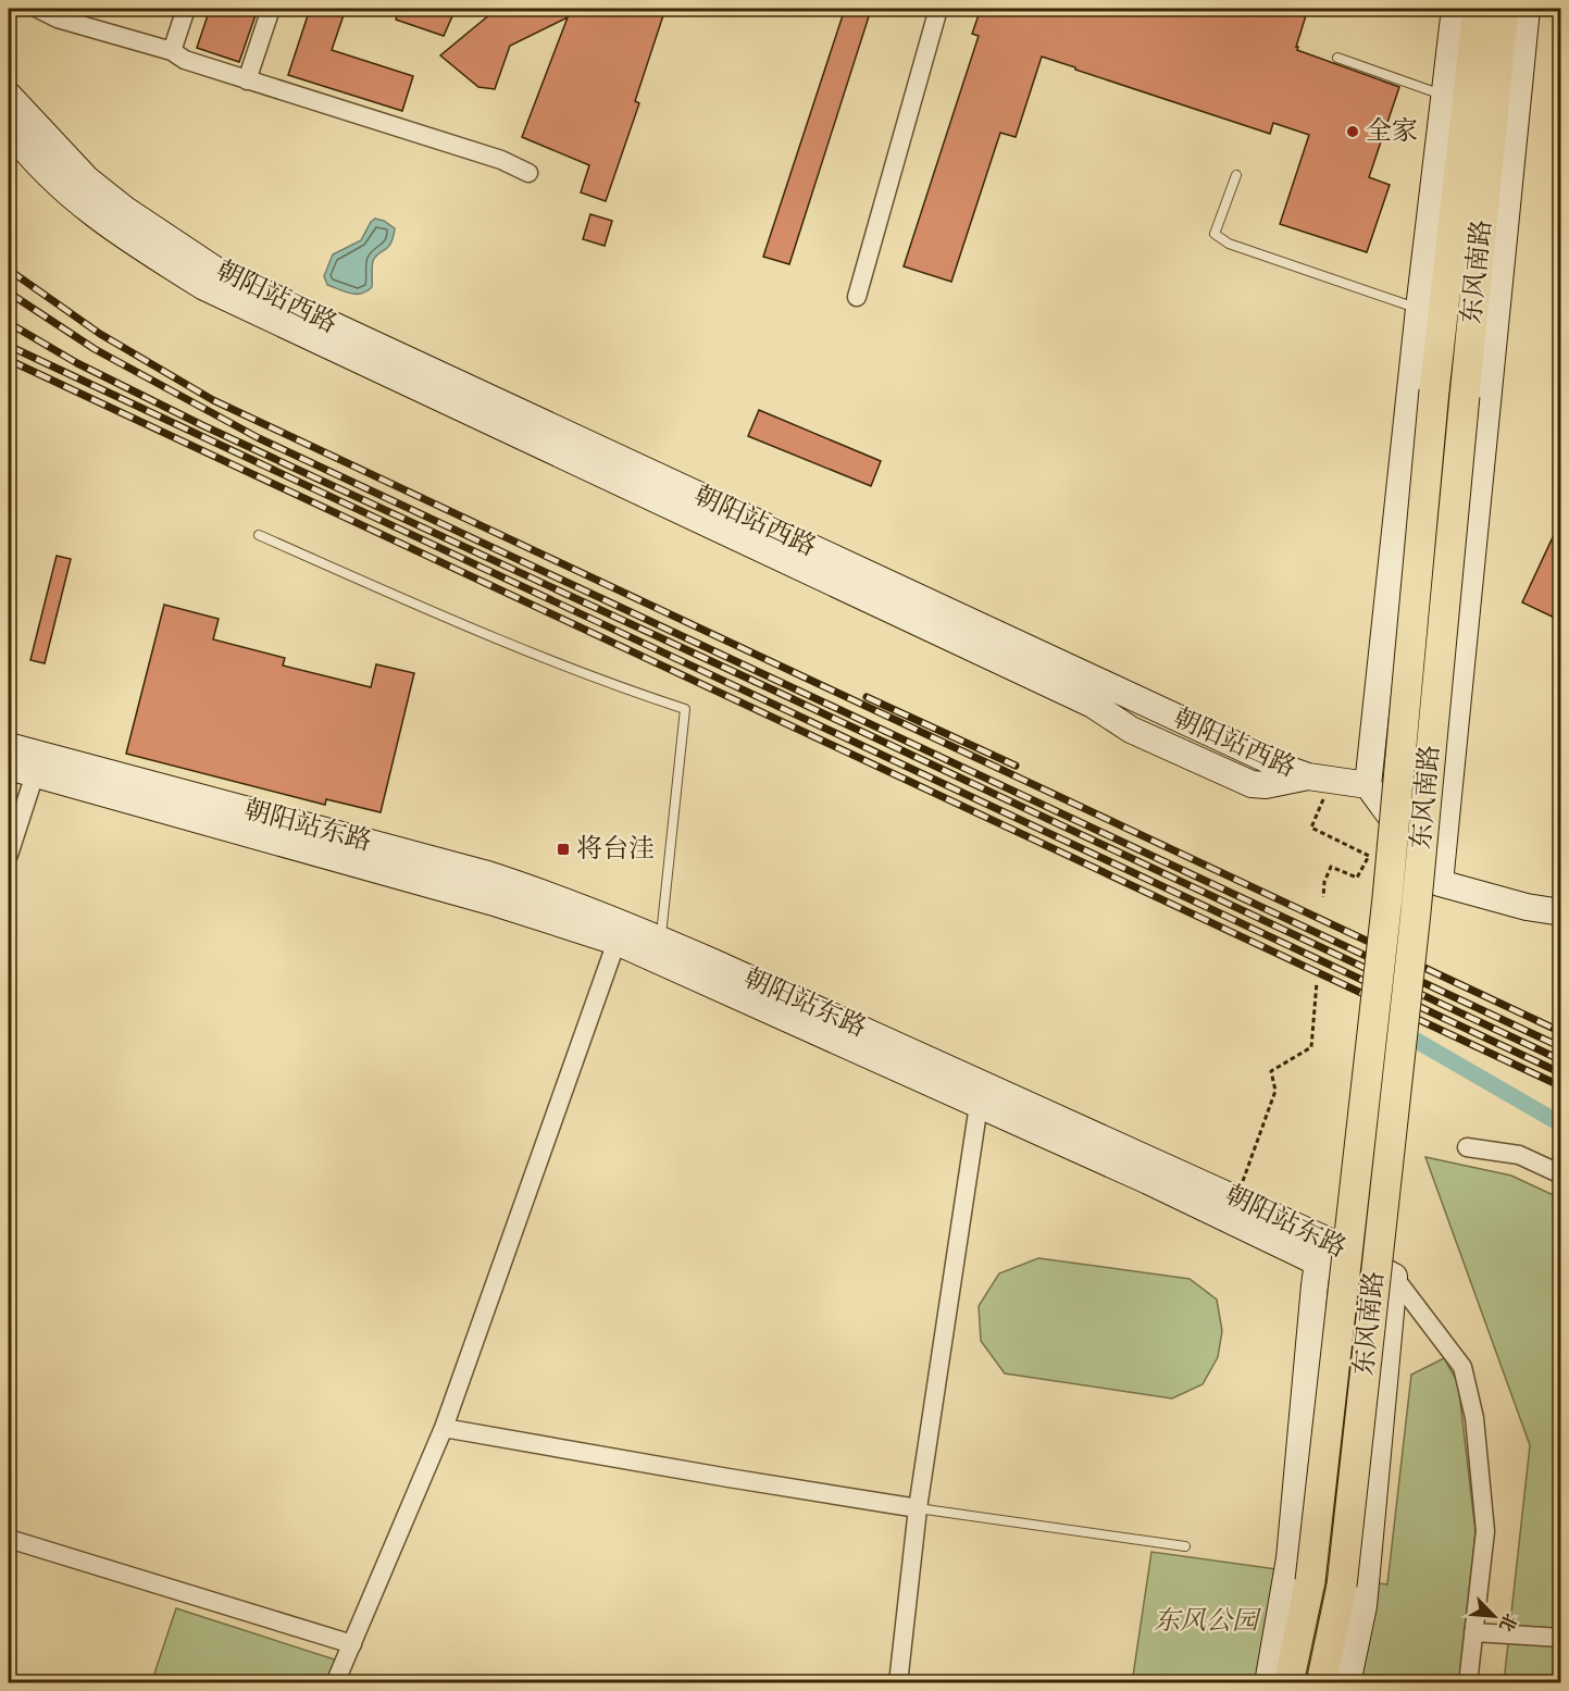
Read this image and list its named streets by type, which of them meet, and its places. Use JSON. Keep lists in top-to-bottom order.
{
  "streets": {
    "main road": ["东风南路", "朝阳站西路", "朝阳站东路"]
  },
  "parks": ["东风公园"],
  "places": {
    "other": ["全家"],
    "transit": ["将台洼"]
  },
  "north": "bottom right"
}
